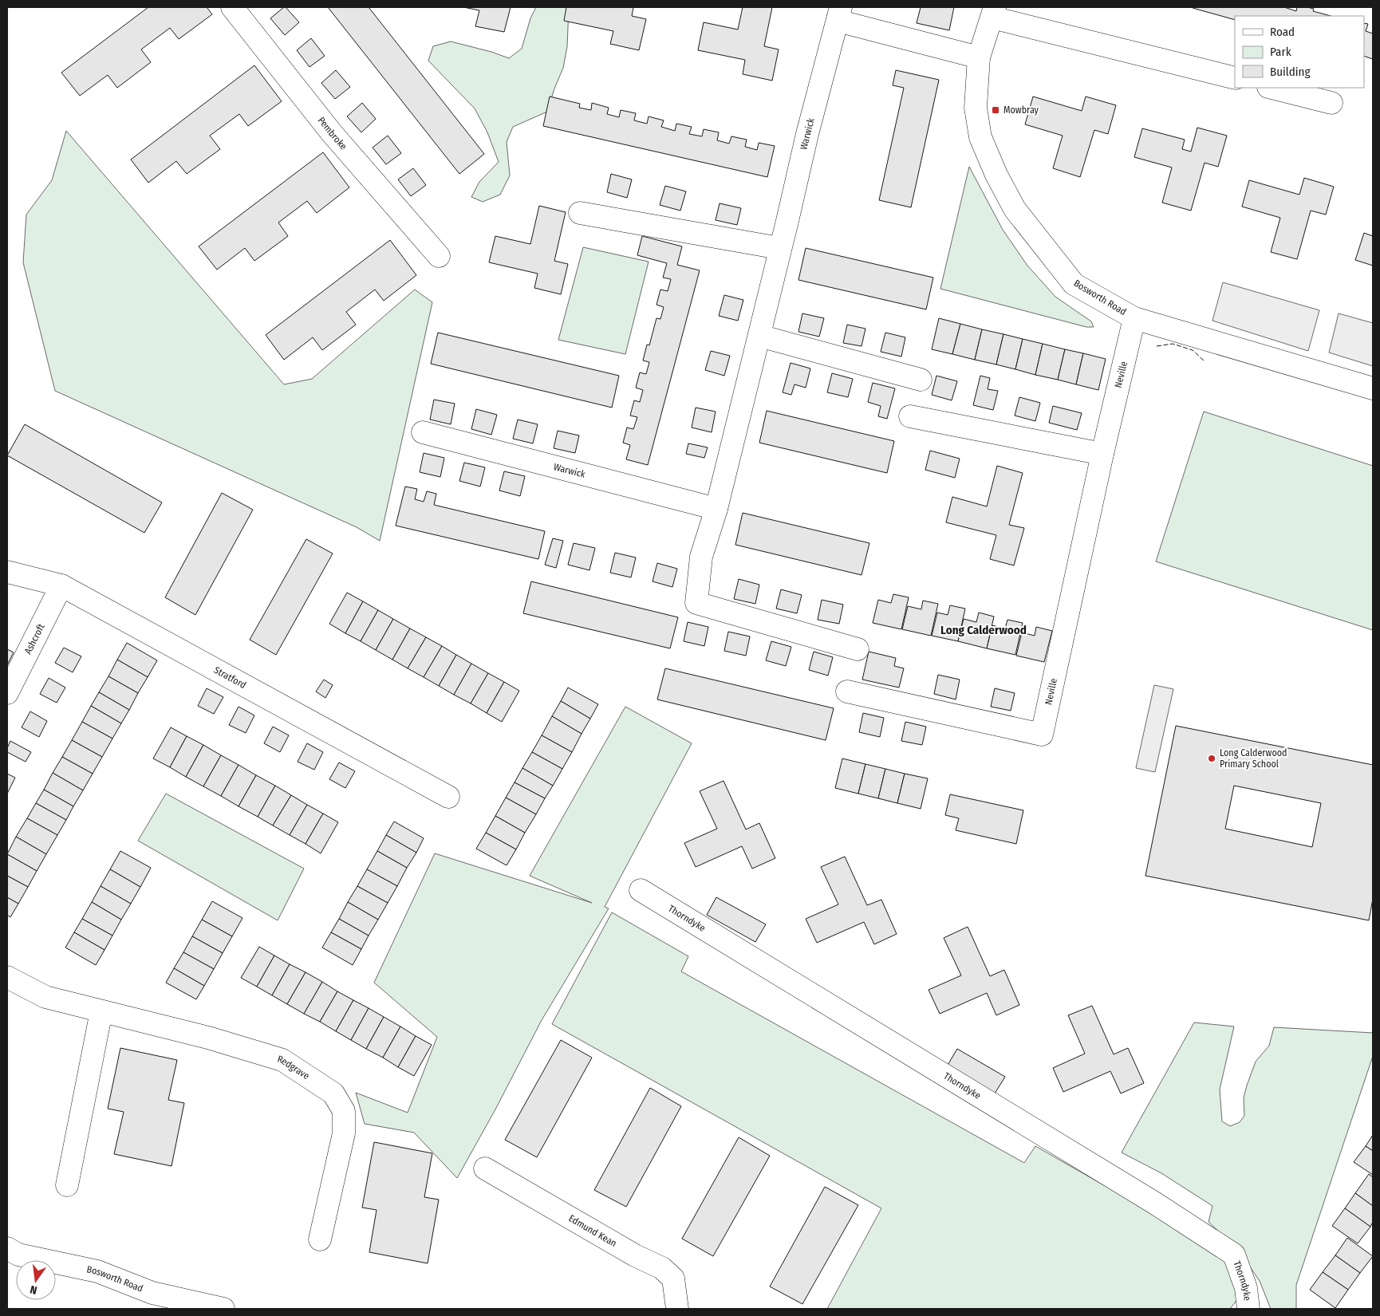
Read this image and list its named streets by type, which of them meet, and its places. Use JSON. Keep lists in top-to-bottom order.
{
  "streets": {
    "street": [
      "Pembroke",
      "Warwick",
      "Bosworth Road",
      "Neville",
      "Ashcroft",
      "Stratford",
      "Thorndyke",
      "Redgrave",
      "Edmund Kean"
    ]
  },
  "crossings": [
    ["Warwick", "Bosworth Road"],
    ["Bosworth Road", "Neville"],
    ["Ashcroft", "Stratford"]
  ],
  "districts": ["Long Calderwood"],
  "places": {
    "transit": ["Mowbray"],
    "other": ["Long Calderwood Primary School"]
  },
  "legend": ["Road", "Park", "Building"],
  "north": "bottom"
}
